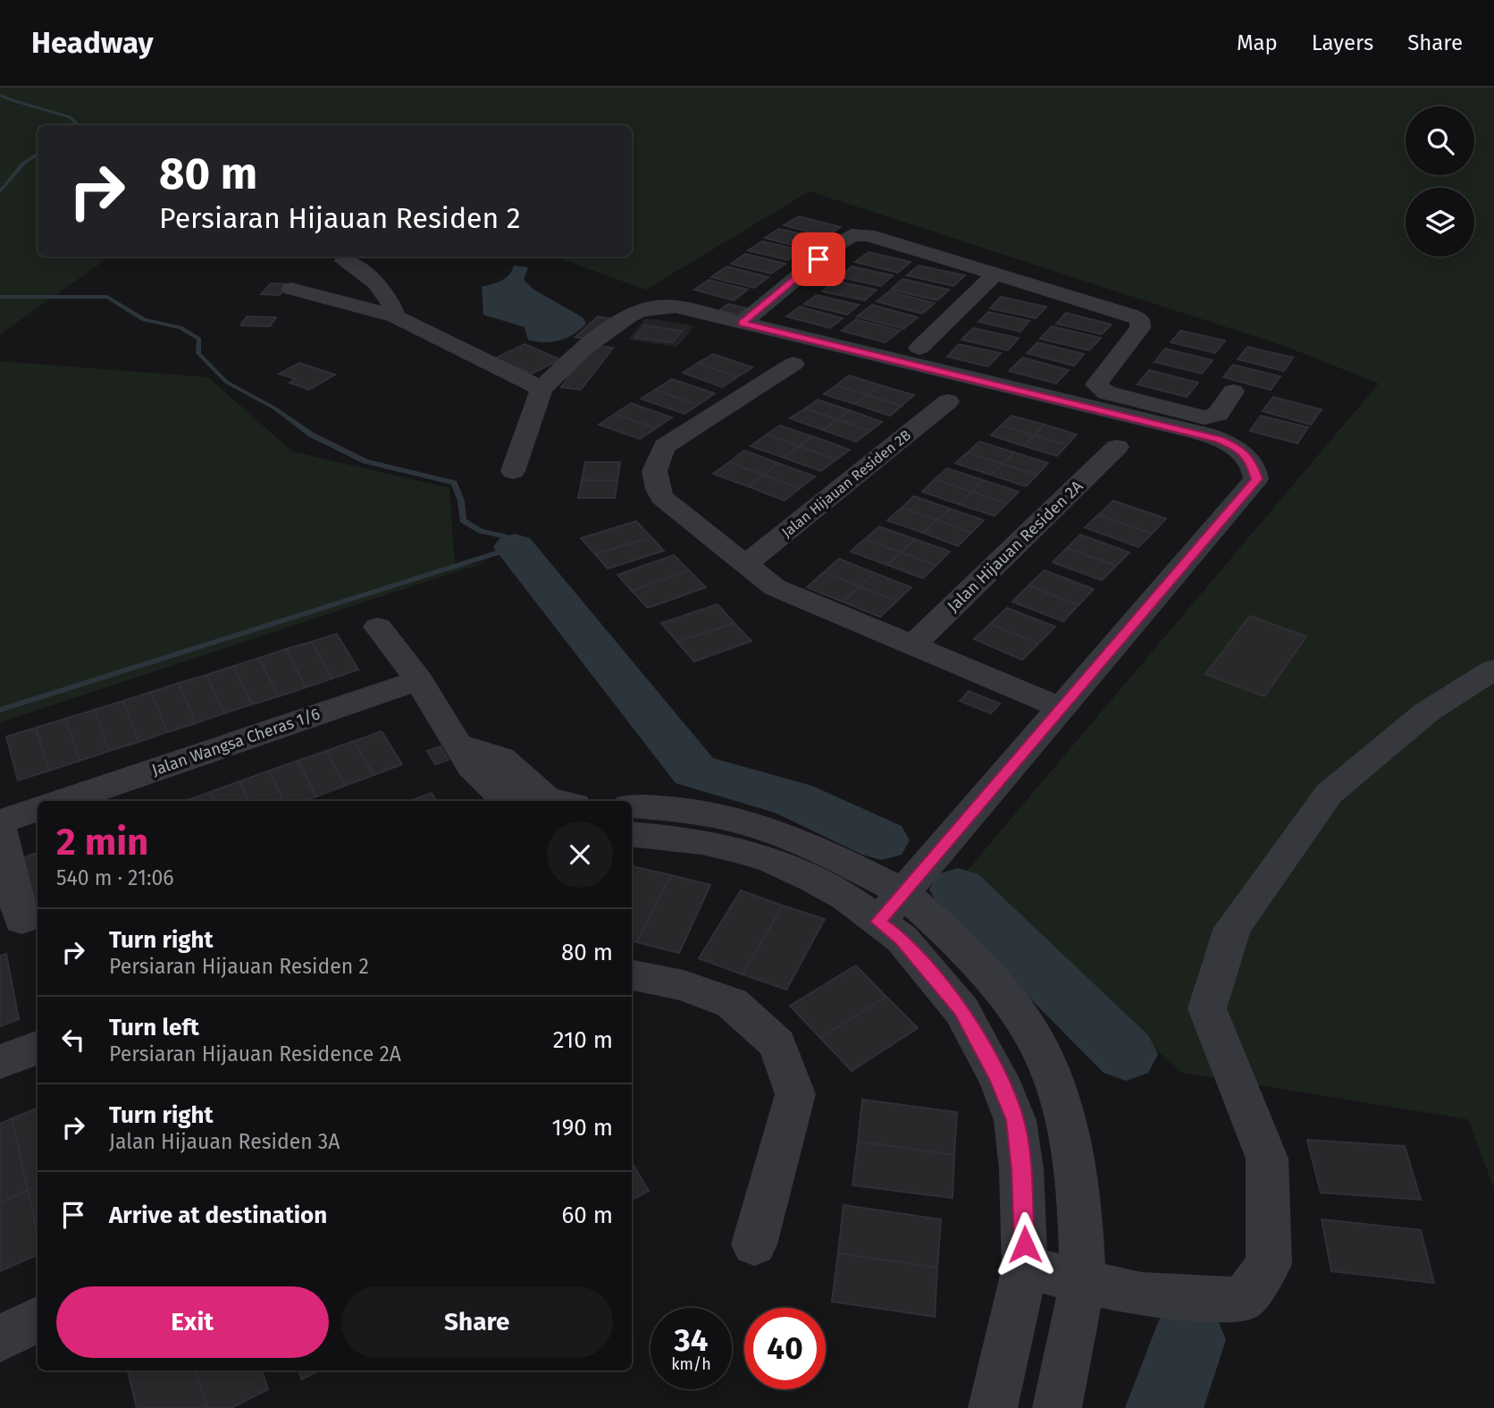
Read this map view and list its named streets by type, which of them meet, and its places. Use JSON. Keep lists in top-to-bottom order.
{
  "streets": {
    "street": ["Jalan Hijauan Residen 2B", "Jalan Hijauan Residen 2A", "Jalan Wangsa Cheras 1/6"]
  },
  "page": {
    "header": "Headway",
    "nav": ["Map", "Layers", "Share"],
    "turn": ["80 m", "Persiaran Hijauan Residen 2"],
    "heading": ["2 min", "540 m · 21:06"],
    "list": [
      {
        "name": "Turn right",
        "note": "Persiaran Hijauan Residen 2",
        "value": "80 m"
      },
      {
        "name": "Turn left",
        "note": "Persiaran Hijauan Residence 2A",
        "value": "210 m"
      },
      {
        "name": "Turn right",
        "note": "Jalan Hijauan Residen 3A",
        "value": "190 m"
      },
      {
        "name": "Arrive at destination",
        "value": "60 m"
      }
    ],
    "buttons": ["Exit", "Share"],
    "speed": "34 km/h",
    "limit": "40"
  }
}
